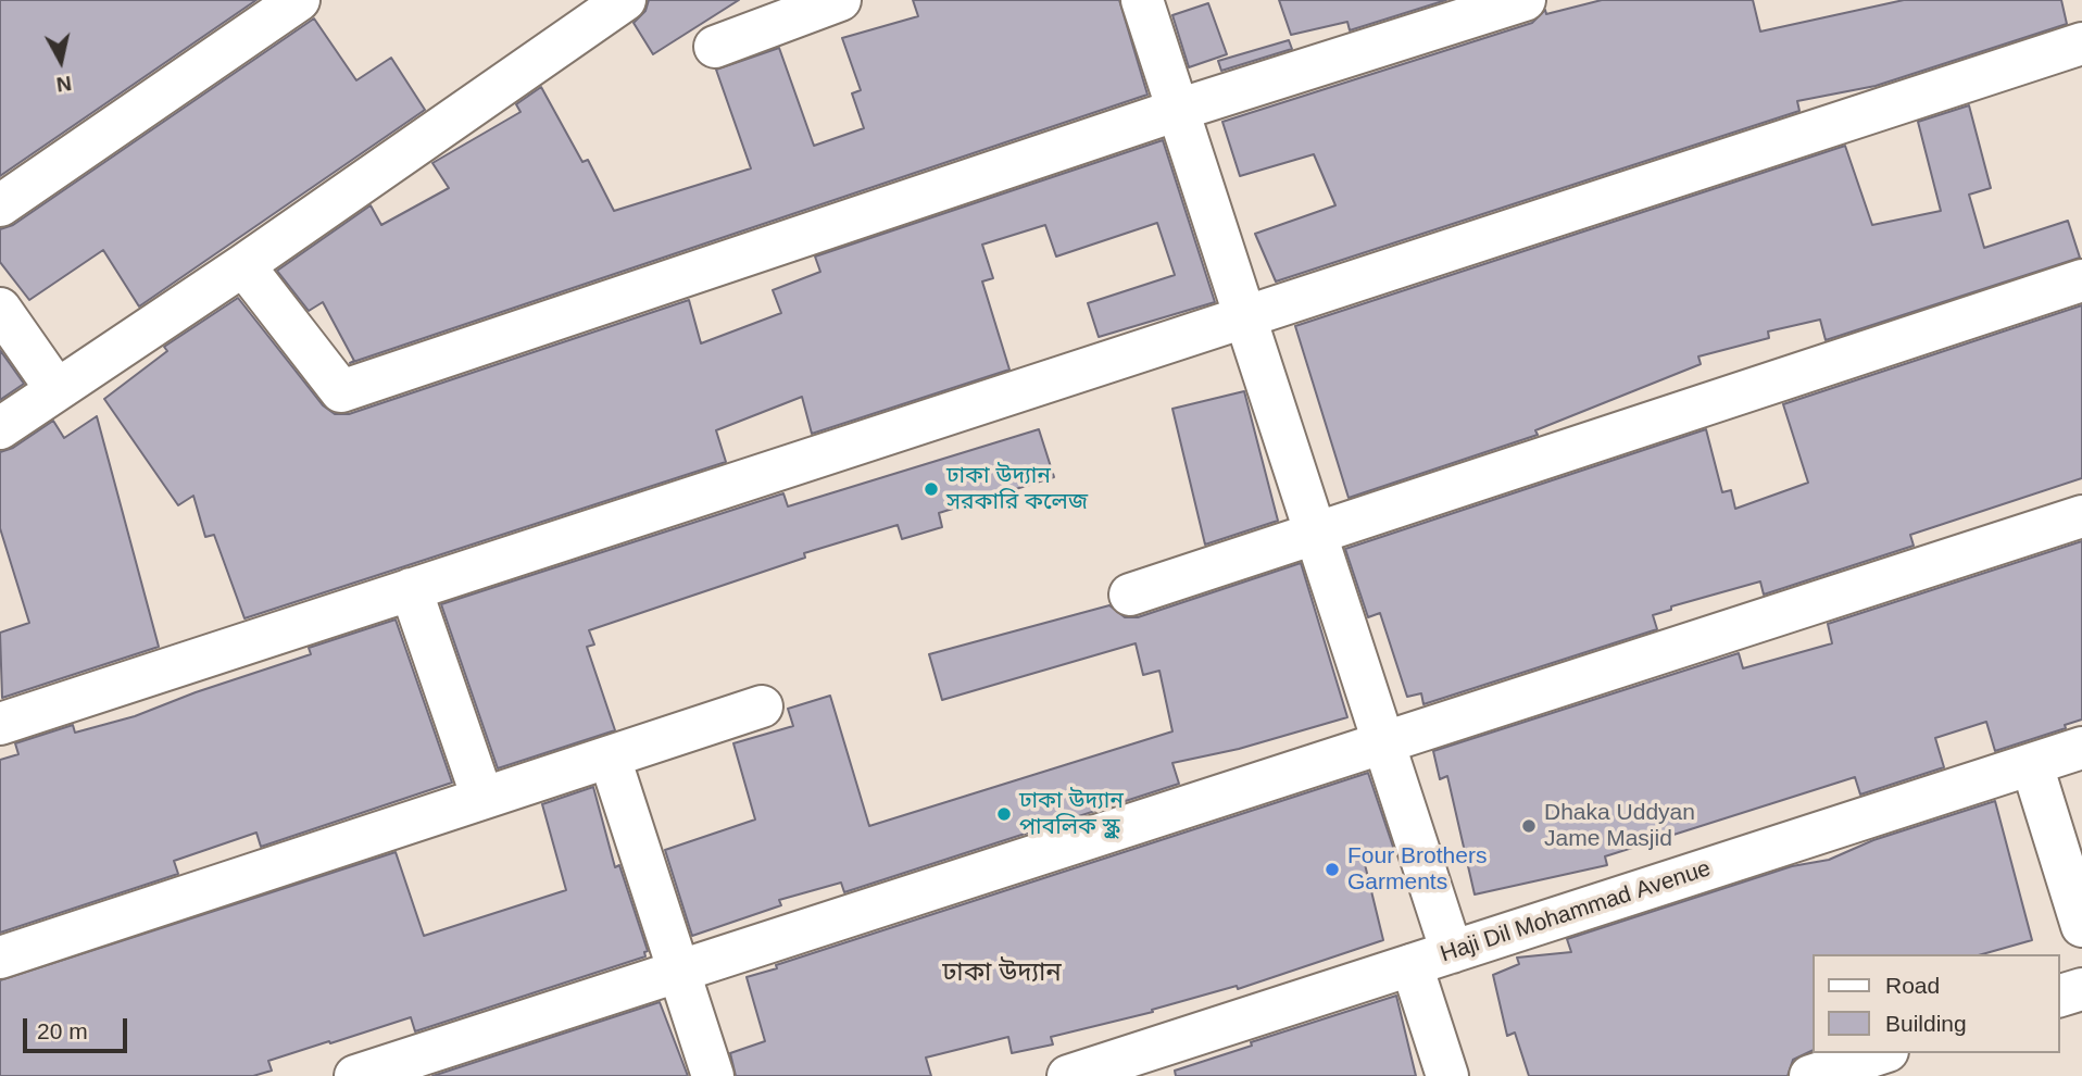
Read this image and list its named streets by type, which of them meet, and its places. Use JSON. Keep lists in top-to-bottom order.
{
  "streets": {
    "street": ["Haji Dil Mohammad Avenue"]
  },
  "districts": ["ঢাকা উদ্যান"],
  "places": [
    "ঢাকা উদ্যান সরকারি কলেজ",
    "ঢাকা উদ্যান পাবলিক স্কুল",
    "Dhaka Uddyan Jame Masjid",
    "Four Brothers Garments"
  ],
  "legend": ["Road", "Building"],
  "scale_bar": "20 m",
  "north": "bottom"
}
